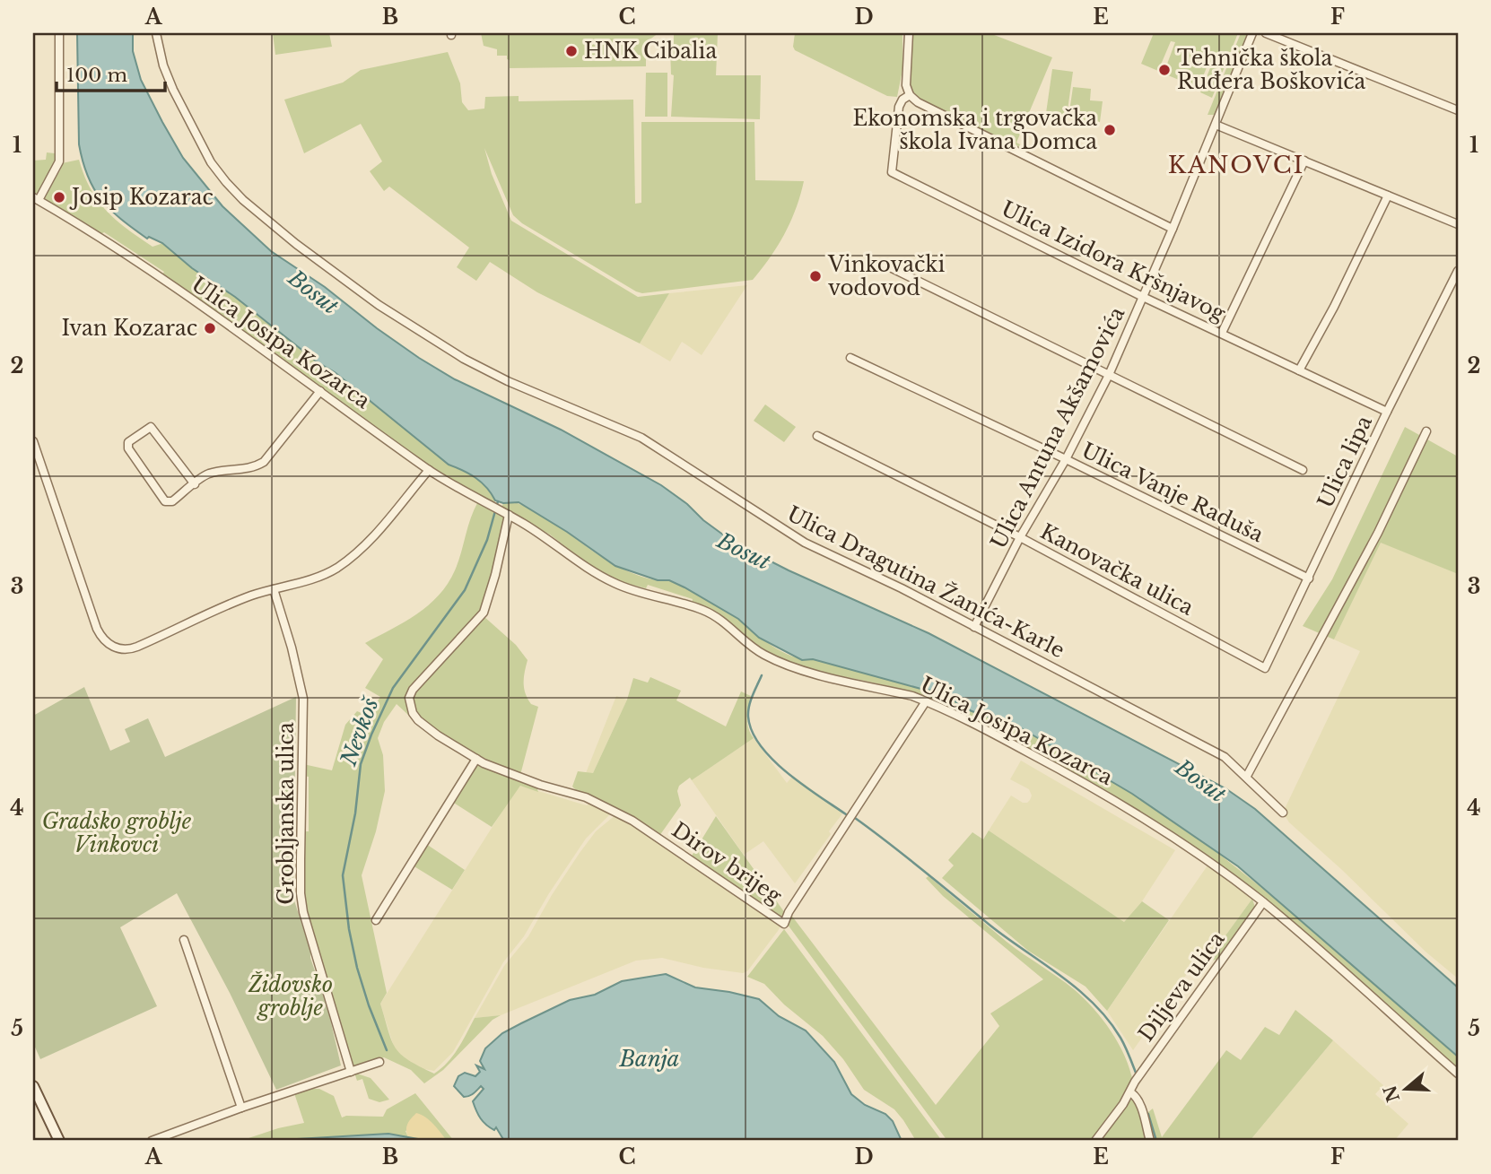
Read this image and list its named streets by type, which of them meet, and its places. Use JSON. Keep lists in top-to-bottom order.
{
  "streets": {
    "street": [
      "Ulica Izidora Kršnjavog",
      "Ulica Josipa Kozarca",
      "Ulica Antuna Akšamovića",
      "Ulica lipa",
      "Ulica Vanje Raduša",
      "Kanovačka ulica",
      "Ulica Dragutina Žanića-Karle",
      "Grobljanska ulica",
      "Dirov brijeg",
      "Diljeva ulica"
    ]
  },
  "crossings": [
    ["Ulica Izidora Kršnjavog", "Ulica Antuna Akšamovića"],
    ["Ulica Izidora Kršnjavog", "Ulica lipa"],
    ["Ulica Josipa Kozarca", "Dirov brijeg"],
    ["Ulica Josipa Kozarca", "Diljeva ulica"],
    ["Ulica Antuna Akšamovića", "Ulica Vanje Raduša"],
    ["Ulica Antuna Akšamovića", "Kanovačka ulica"],
    ["Ulica Antuna Akšamovića", "Ulica Dragutina Žanića-Karle"],
    ["Ulica lipa", "Ulica Vanje Raduša"],
    ["Ulica lipa", "Kanovačka ulica"]
  ],
  "districts": ["KANOVCI"],
  "water": ["Bosut", "Nevkoš", "Banja"],
  "parks": ["Gradsko groblje Vinkovci", "Židovsko groblje"],
  "places": [
    "HNK Cibalia",
    "Tehnička škola Ruđera Boškovića",
    "Ekonomska i trgovačka škola Ivana Domca",
    "Josip Kozarac",
    "Vinkovački vodovod",
    "Ivan Kozarac"
  ],
  "scale_bar": "100 m",
  "north": "left",
  "grid": {
    "columns": [
      "A",
      "B",
      "C",
      "D",
      "E",
      "F"
    ],
    "rows": [
      "1",
      "2",
      "3",
      "4",
      "5"
    ]
  }
}
